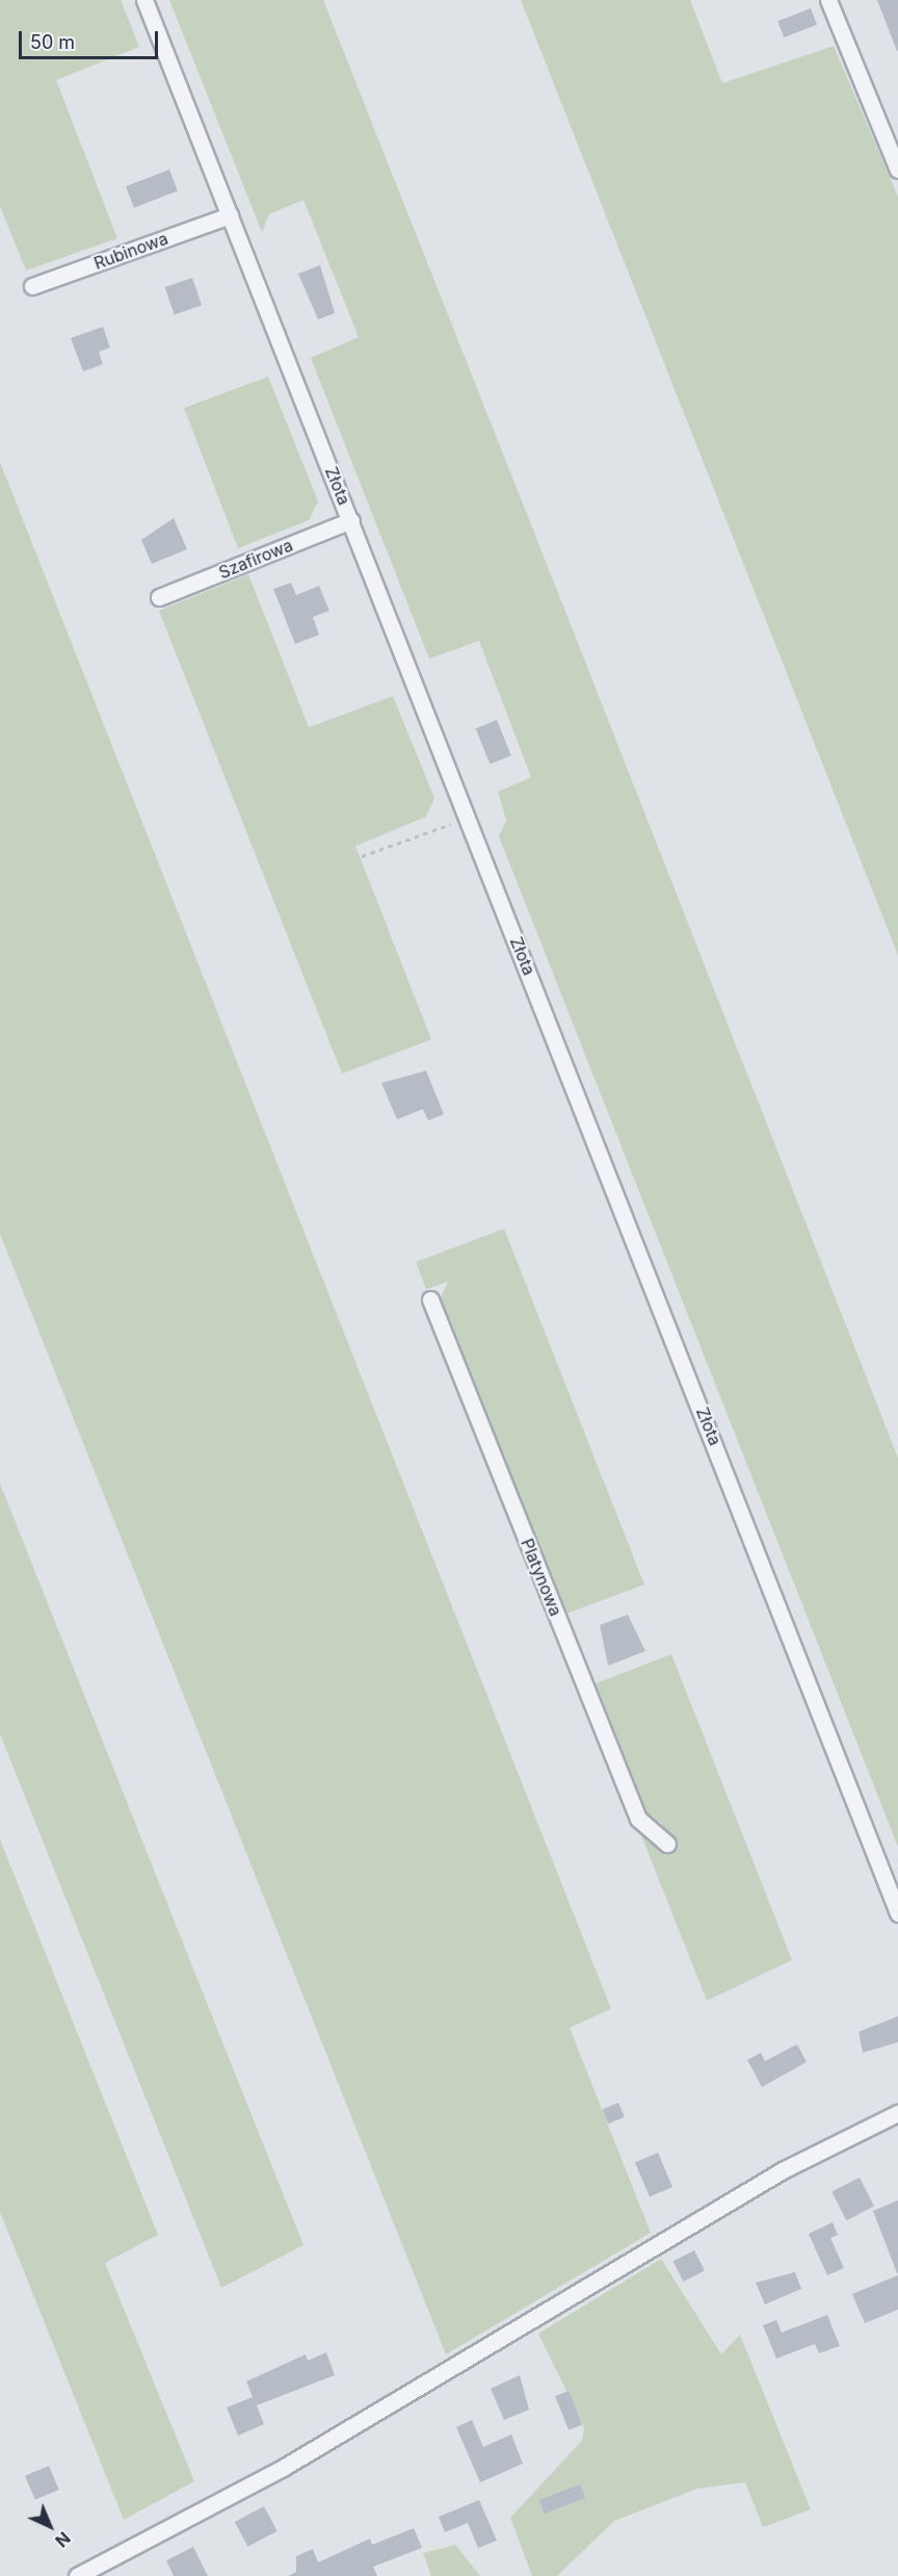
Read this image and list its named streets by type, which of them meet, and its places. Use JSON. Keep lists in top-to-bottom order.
{
  "streets": {
    "street": [
      "Rubinowa",
      "Złota",
      "Szafirowa",
      "Platynowa"
    ]
  },
  "crossings": [
    ["Rubinowa", "Złota"],
    ["Złota", "Szafirowa"]
  ],
  "scale_bar": "50 m",
  "north": "bottom right"
}
